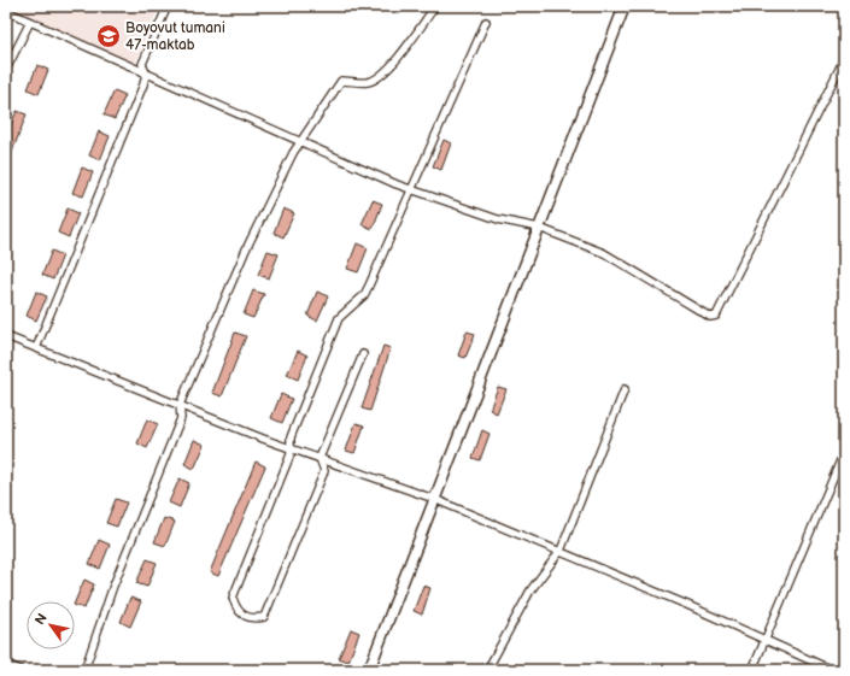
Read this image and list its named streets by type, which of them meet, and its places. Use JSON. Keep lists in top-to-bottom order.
{
  "places": {
    "school or university": ["Boyovut tumani 47-maktab"]
  },
  "north": "top left"
}
